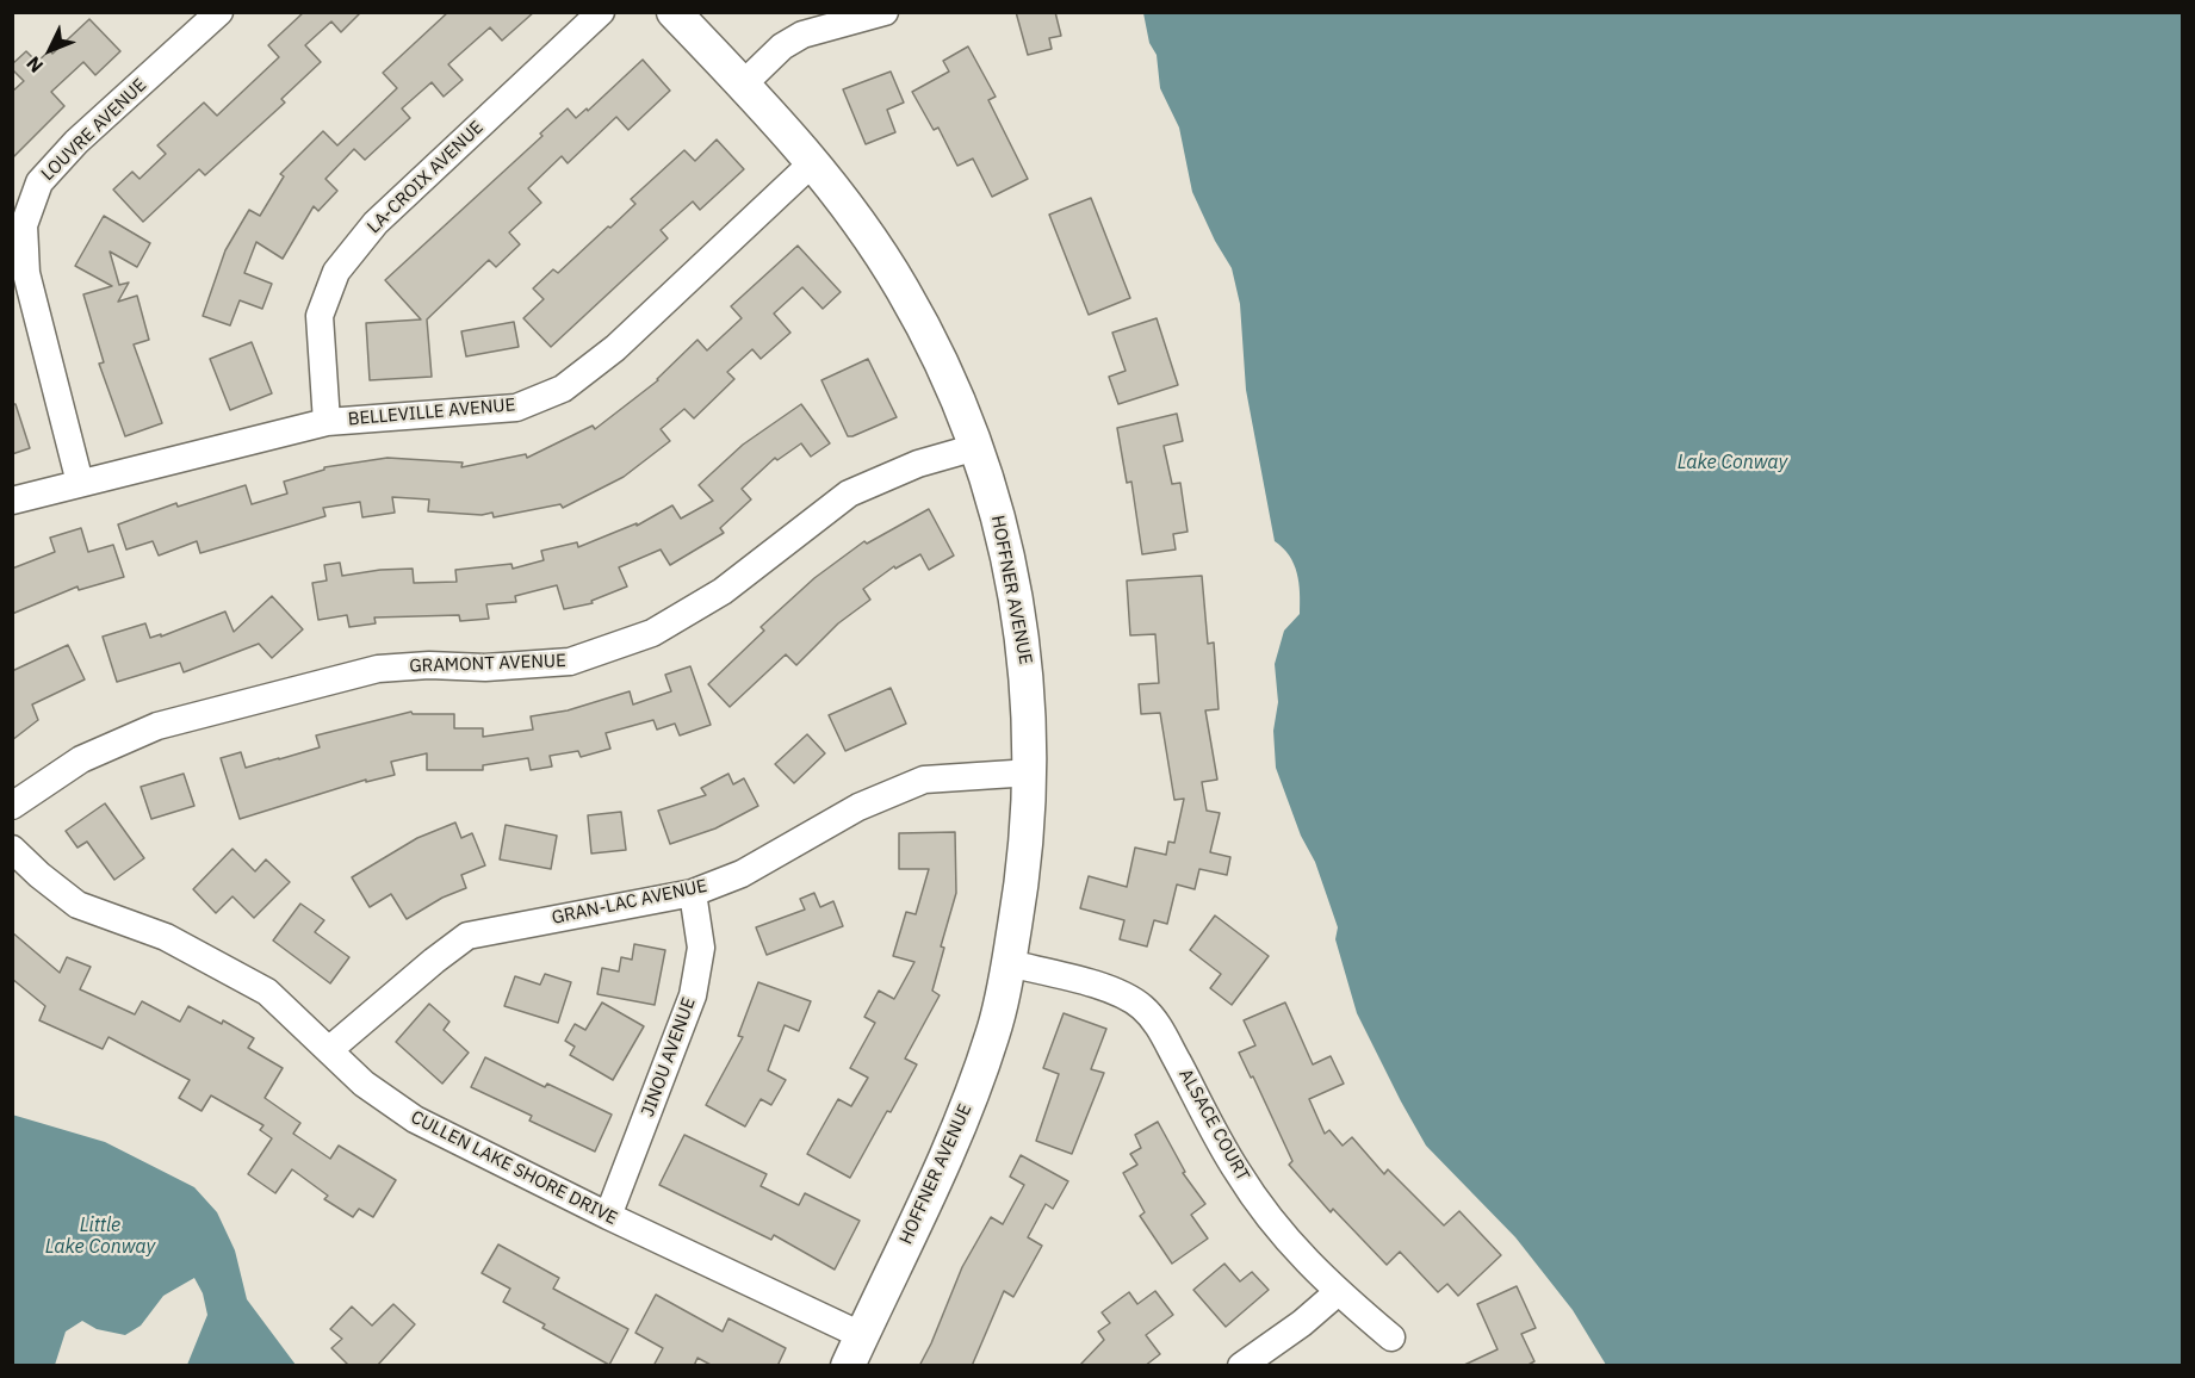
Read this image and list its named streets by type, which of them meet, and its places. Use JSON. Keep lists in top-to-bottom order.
{
  "streets": {
    "main road": ["HOFFNER AVENUE"],
    "street": [
      "LOUVRE AVENUE",
      "LA-CROIX AVENUE",
      "BELLEVILLE AVENUE",
      "GRAMONT AVENUE",
      "GRAN-LAC AVENUE",
      "JINOU AVENUE",
      "ALSACE COURT",
      "CULLEN LAKE SHORE DRIVE"
    ]
  },
  "crossings": [
    ["LOUVRE AVENUE", "BELLEVILLE AVENUE"],
    ["LA-CROIX AVENUE", "BELLEVILLE AVENUE"],
    ["BELLEVILLE AVENUE", "HOFFNER AVENUE"],
    ["HOFFNER AVENUE", "GRAMONT AVENUE"],
    ["HOFFNER AVENUE", "GRAN-LAC AVENUE"],
    ["HOFFNER AVENUE", "ALSACE COURT"],
    ["HOFFNER AVENUE", "CULLEN LAKE SHORE DRIVE"],
    ["GRAN-LAC AVENUE", "JINOU AVENUE"],
    ["GRAN-LAC AVENUE", "CULLEN LAKE SHORE DRIVE"],
    ["JINOU AVENUE", "CULLEN LAKE SHORE DRIVE"]
  ],
  "water": ["Lake Conway", "Little Lake Conway"],
  "north": "bottom left"
}
